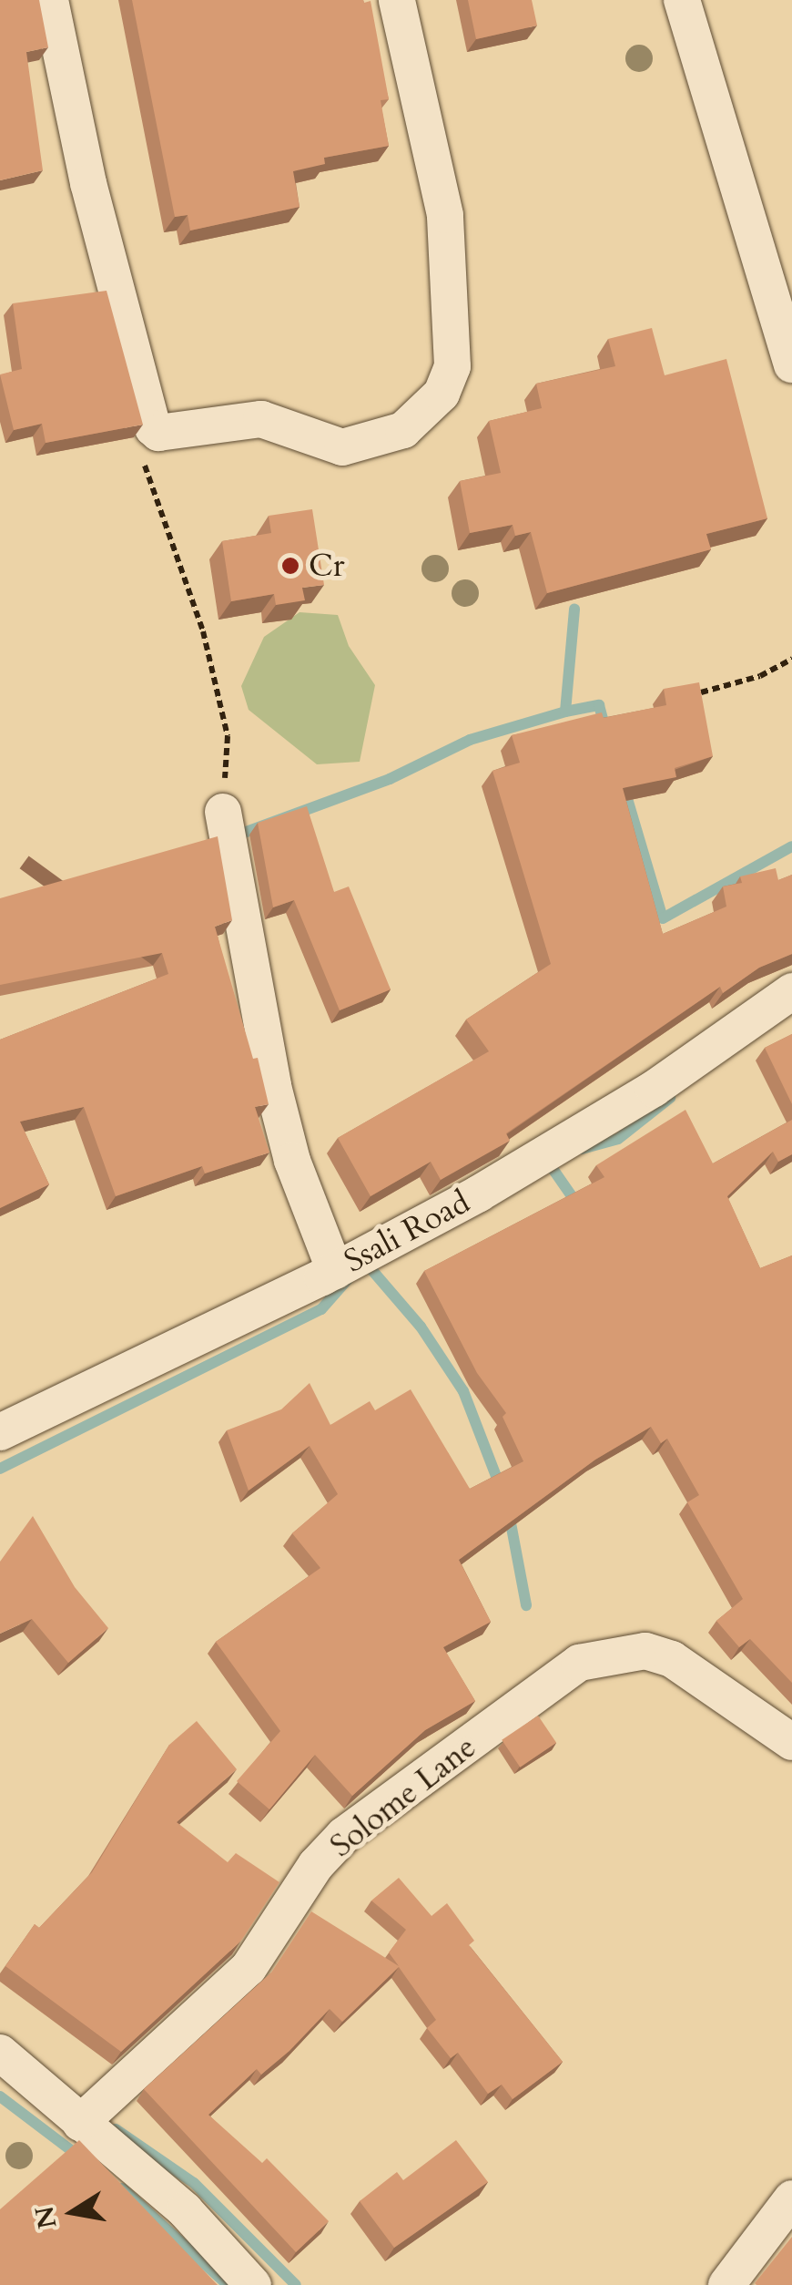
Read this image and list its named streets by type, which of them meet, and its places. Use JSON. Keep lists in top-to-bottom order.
{
  "streets": {
    "street": ["Ssali Road", "Solome Lane"]
  },
  "places": ["Cr"],
  "north": "left"
}
